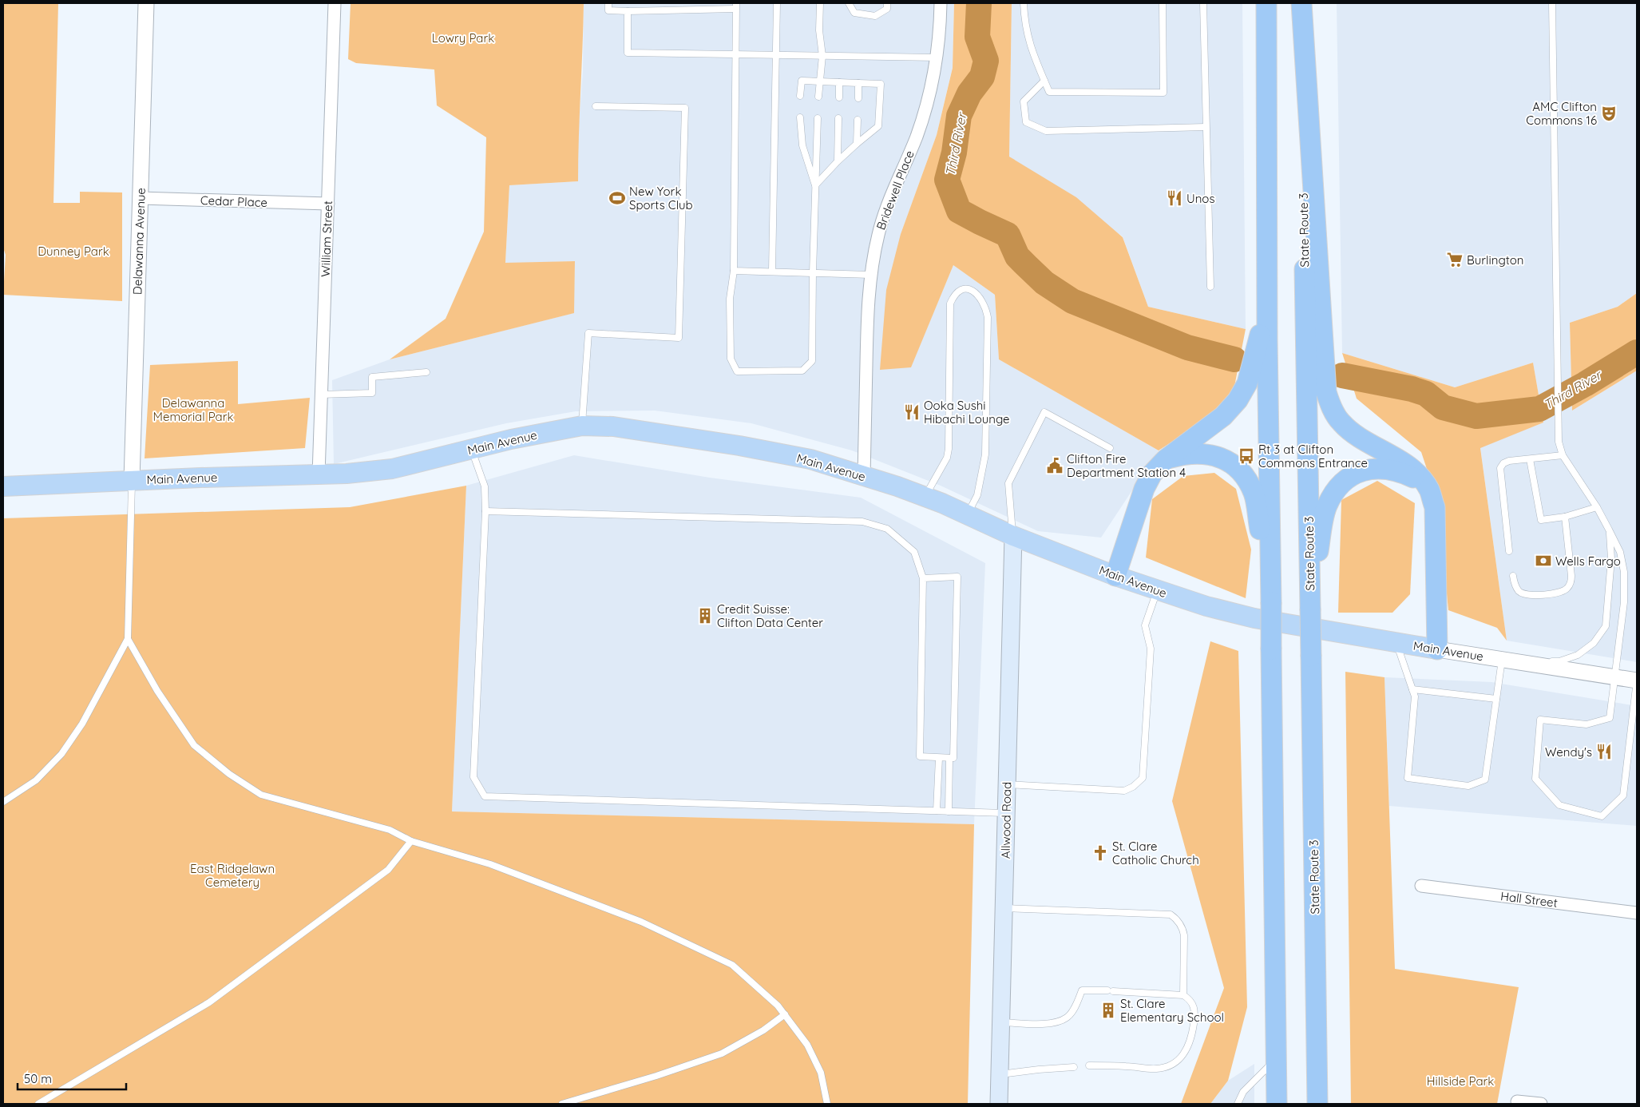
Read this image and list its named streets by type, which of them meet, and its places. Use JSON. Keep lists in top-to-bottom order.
{
  "streets": {
    "highway": ["State Route 3"],
    "main road": ["Main Avenue", "Allwood Road"],
    "street": [
      "Bridewell Place",
      "Cedar Place",
      "William Street",
      "Delawanna Avenue",
      "Hall Street"
    ]
  },
  "crossings": [
    ["Bridewell Place", "Main Avenue"],
    ["Cedar Place", "William Street"],
    ["Cedar Place", "Delawanna Avenue"],
    ["William Street", "Main Avenue"],
    ["Delawanna Avenue", "Main Avenue"],
    ["Main Avenue", "Allwood Road"]
  ],
  "water": ["Third River"],
  "parks": [
    "Lowry Park",
    "Dunney Park",
    "Delawanna Memorial Park",
    "East Ridgelawn Cemetery",
    "Hillside Park"
  ],
  "places": {
    "theatre": ["AMC Clifton Commons 16"],
    "sports": ["New York Sports Club"],
    "restaurant": ["Unos", "Ooka Sushi Hibachi Lounge", "Wendy's"],
    "supermarket": ["Burlington"],
    "bus stop": ["Rt 3 at Clifton Commons Entrance"],
    "public building": ["Clifton Fire Department Station 4"],
    "bank": ["Wells Fargo"],
    "building": ["Credit Suisse: Clifton Data Center", "St. Clare Elementary School"],
    "church": ["St. Clare Catholic Church"]
  },
  "scale_bar": "50 m"
}
